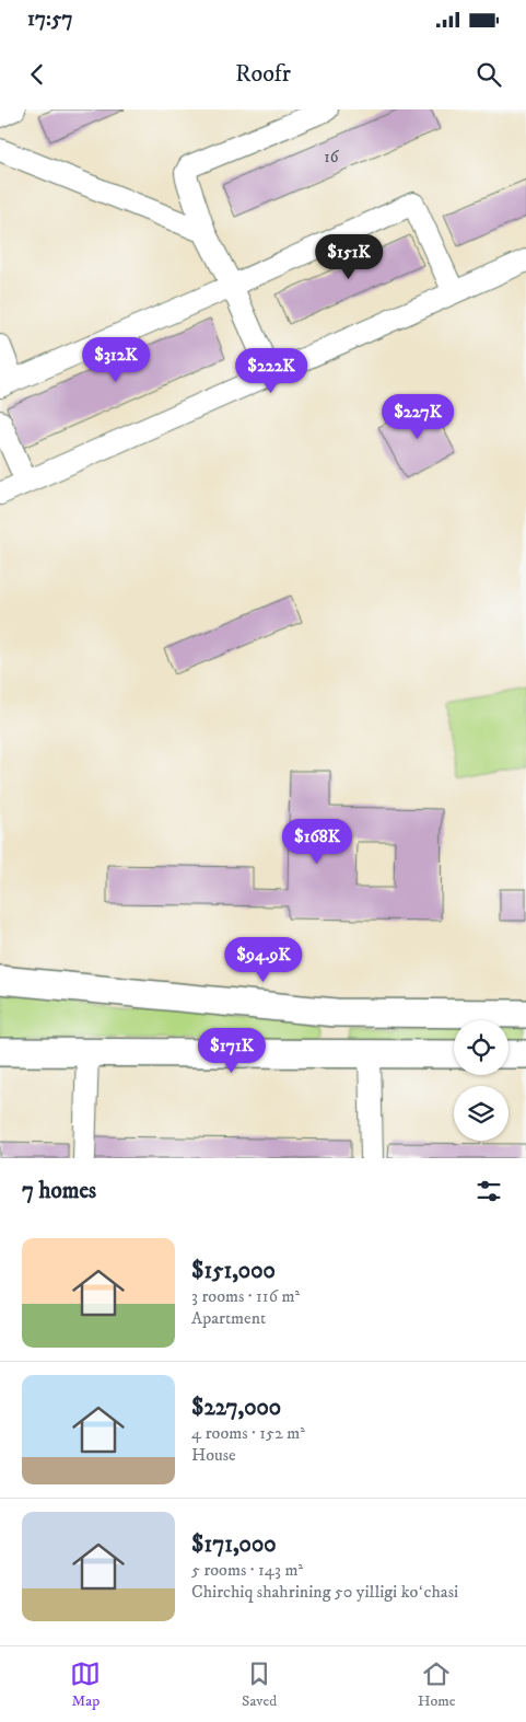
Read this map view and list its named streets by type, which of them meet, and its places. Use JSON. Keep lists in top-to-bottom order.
{
  "house_numbers": ["16"],
  "page": {
    "status": "17:57",
    "header": "Roofr",
    "price": [
      "$151K",
      "$312K",
      "$222K",
      "$227K",
      "$168K",
      "$94.9K",
      "$171K"
    ],
    "heading": "7 homes",
    "list": [
      {
        "name": "$151,000",
        "note": "3 rooms · 116 m² · Apartment"
      },
      {
        "name": "$227,000",
        "note": "4 rooms · 152 m² · House"
      },
      {
        "name": "$171,000",
        "note": "5 rooms · 143 m² · Chirchiq shahrining 50 yilligi koʻchasi"
      }
    ],
    "tabs": ["Map", "Saved", "Home"]
  }
}
